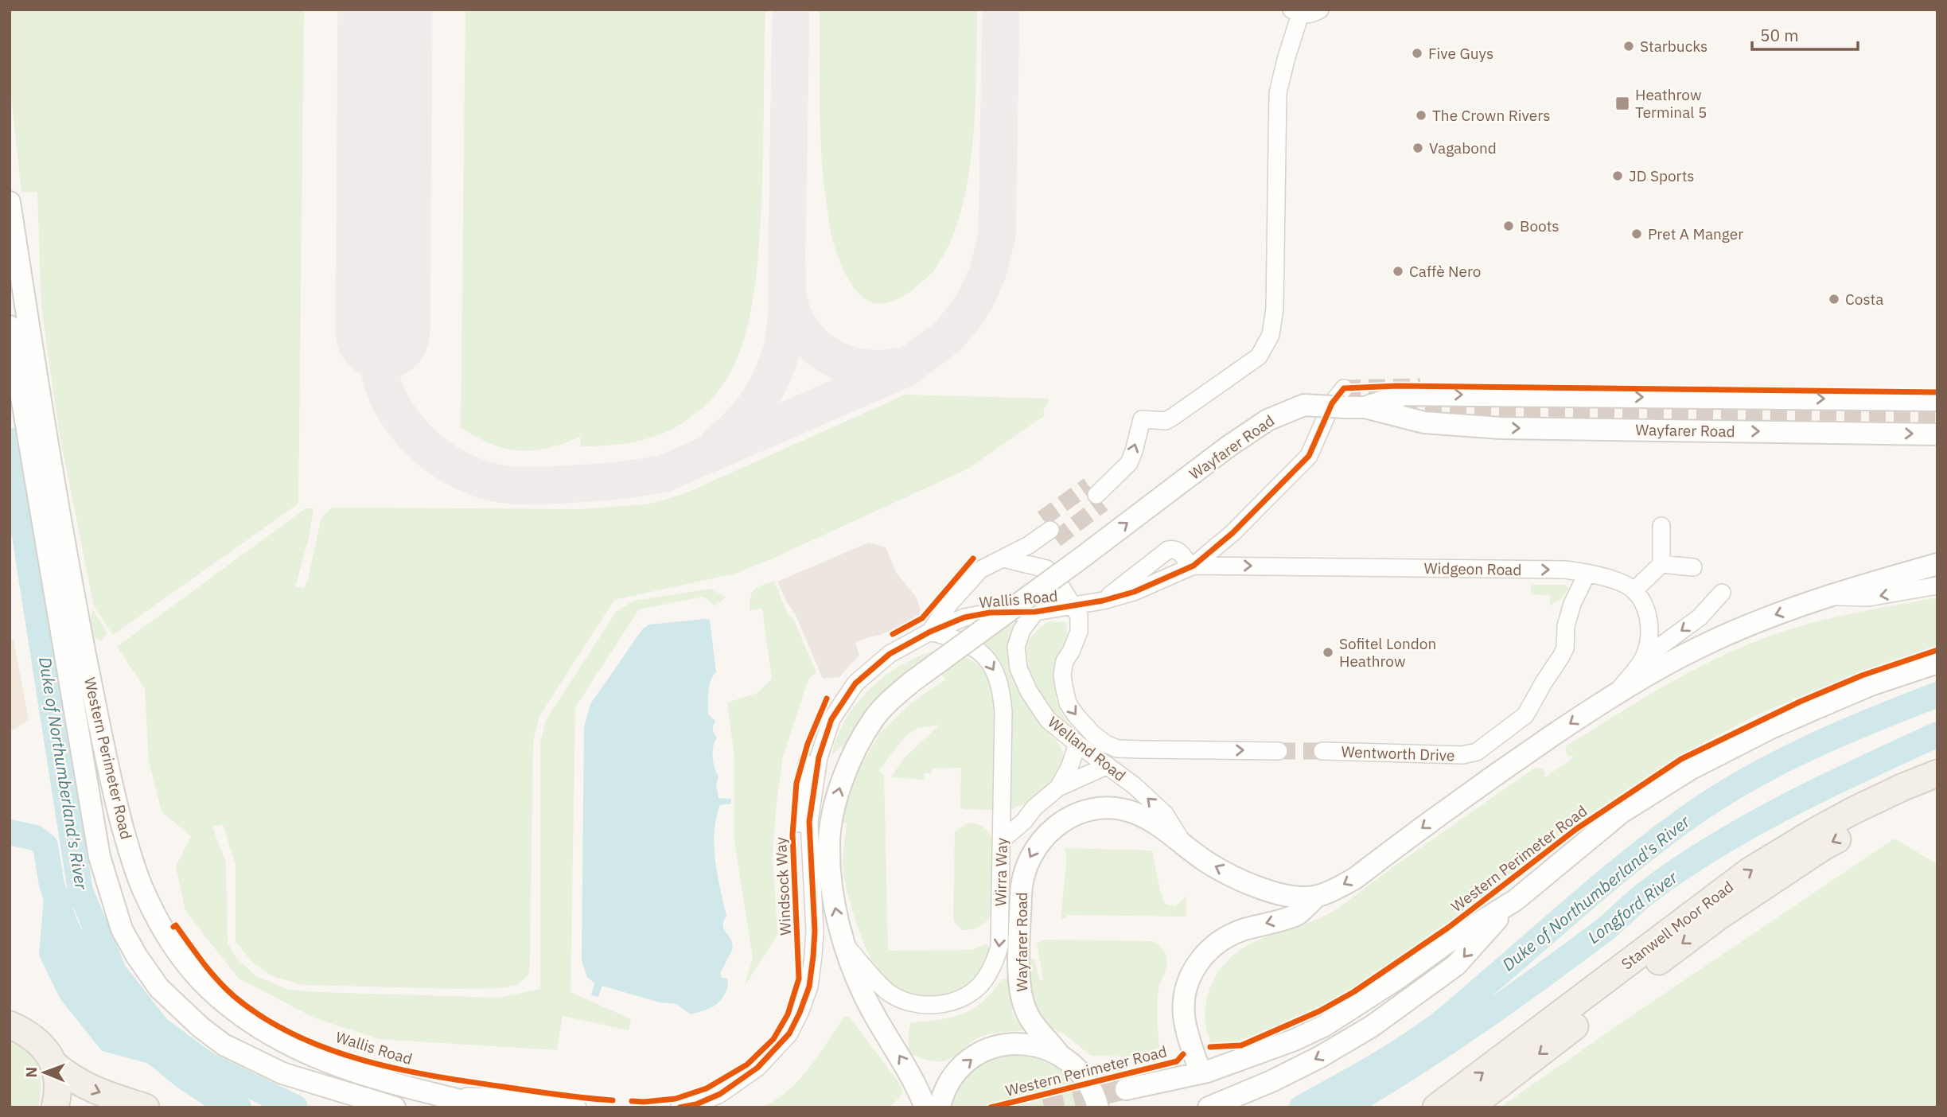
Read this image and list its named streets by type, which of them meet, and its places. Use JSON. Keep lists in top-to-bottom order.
{
  "streets": {
    "main road": ["Stanwell Moor Road"],
    "street": [
      "Wayfarer Road",
      "Widgeon Road",
      "Wallis Road",
      "Welland Road",
      "Wentworth Drive",
      "Western Perimeter Road",
      "Wirra Way",
      "Windsock Way"
    ]
  },
  "crossings": [
    ["Wayfarer Road", "Wallis Road"],
    ["Wayfarer Road", "Welland Road"],
    ["Wayfarer Road", "Wirra Way"],
    ["Widgeon Road", "Wallis Road"],
    ["Widgeon Road", "Wentworth Drive"],
    ["Wallis Road", "Welland Road"],
    ["Wallis Road", "Wirra Way"],
    ["Wallis Road", "Windsock Way"]
  ],
  "one_way": ["Widgeon Road", "Welland Road"],
  "water": ["Duke of Northumberland's River", "Longford River"],
  "places": {
    "other": [
      "Starbucks",
      "Five Guys",
      "The Crown Rivers",
      "Vagabond",
      "JD Sports",
      "Boots",
      "Pret A Manger",
      "Caffè Nero",
      "Costa",
      "Sofitel London Heathrow"
    ],
    "transit": ["Heathrow Terminal 5"]
  },
  "scale_bar": "50 m",
  "north": "left"
}
